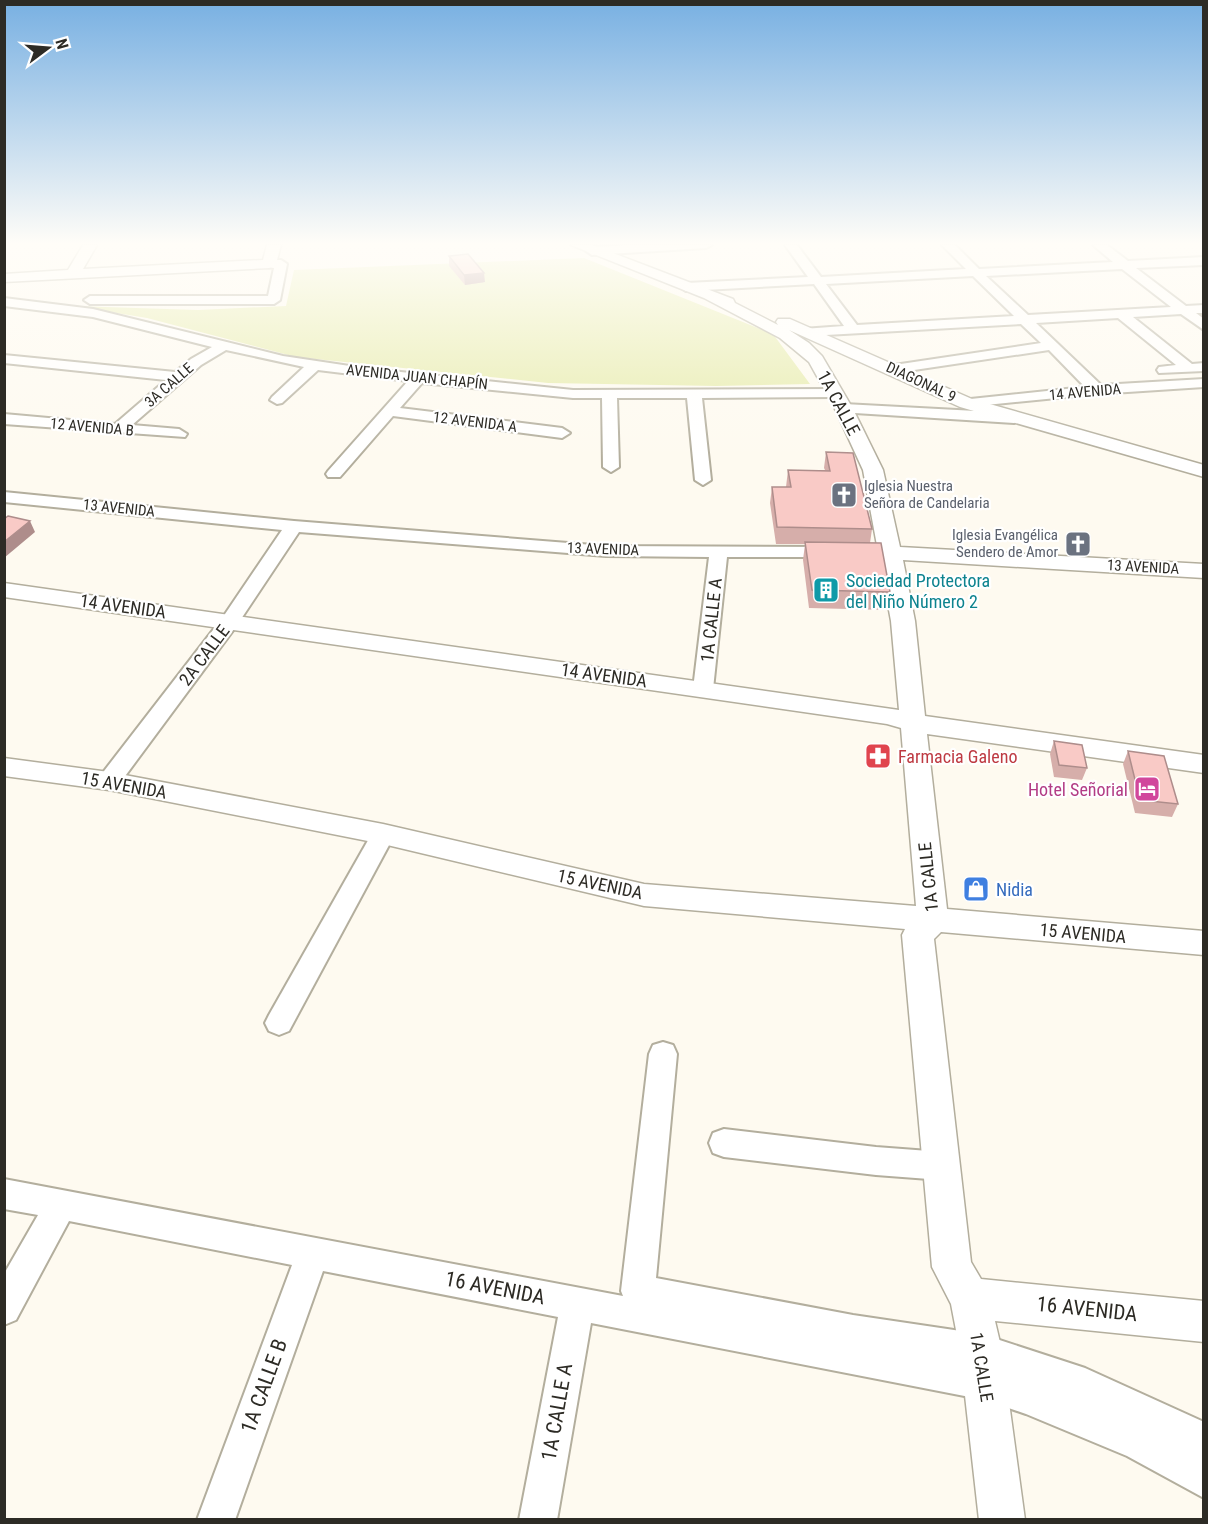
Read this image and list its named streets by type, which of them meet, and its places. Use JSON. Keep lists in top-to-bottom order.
{
  "streets": {
    "street": [
      "AVENIDA JUAN CHAPÍN",
      "DIAGONAL 9",
      "3A CALLE",
      "14 AVENIDA",
      "1A CALLE",
      "12 AVENIDA A",
      "12 AVENIDA B",
      "13 AVENIDA",
      "1A CALLE A",
      "2A CALLE",
      "15 AVENIDA",
      "16 AVENIDA",
      "1A CALLE B"
    ]
  },
  "crossings": [
    ["AVENIDA JUAN CHAPÍN", "3A CALLE"],
    ["AVENIDA JUAN CHAPÍN", "1A CALLE"],
    ["DIAGONAL 9", "14 AVENIDA"],
    ["3A CALLE", "12 AVENIDA B"],
    ["14 AVENIDA", "1A CALLE"],
    ["14 AVENIDA", "1A CALLE A"],
    ["14 AVENIDA", "2A CALLE"],
    ["1A CALLE", "13 AVENIDA"],
    ["1A CALLE", "15 AVENIDA"],
    ["1A CALLE", "16 AVENIDA"],
    ["13 AVENIDA", "1A CALLE A"],
    ["13 AVENIDA", "2A CALLE"],
    ["1A CALLE A", "16 AVENIDA"],
    ["2A CALLE", "15 AVENIDA"],
    ["16 AVENIDA", "1A CALLE B"]
  ],
  "places": {
    "church": ["Iglesia Nuestra Señora de Candelaria", "Iglesia Evangélica Sendero de Amor"],
    "building": ["Sociedad Protectora del Niño Número 2"],
    "pharmacy": ["Farmacia Galeno"],
    "hotel": ["Hotel Señorial"],
    "shop": ["Nidia"]
  },
  "north": "right"
}
